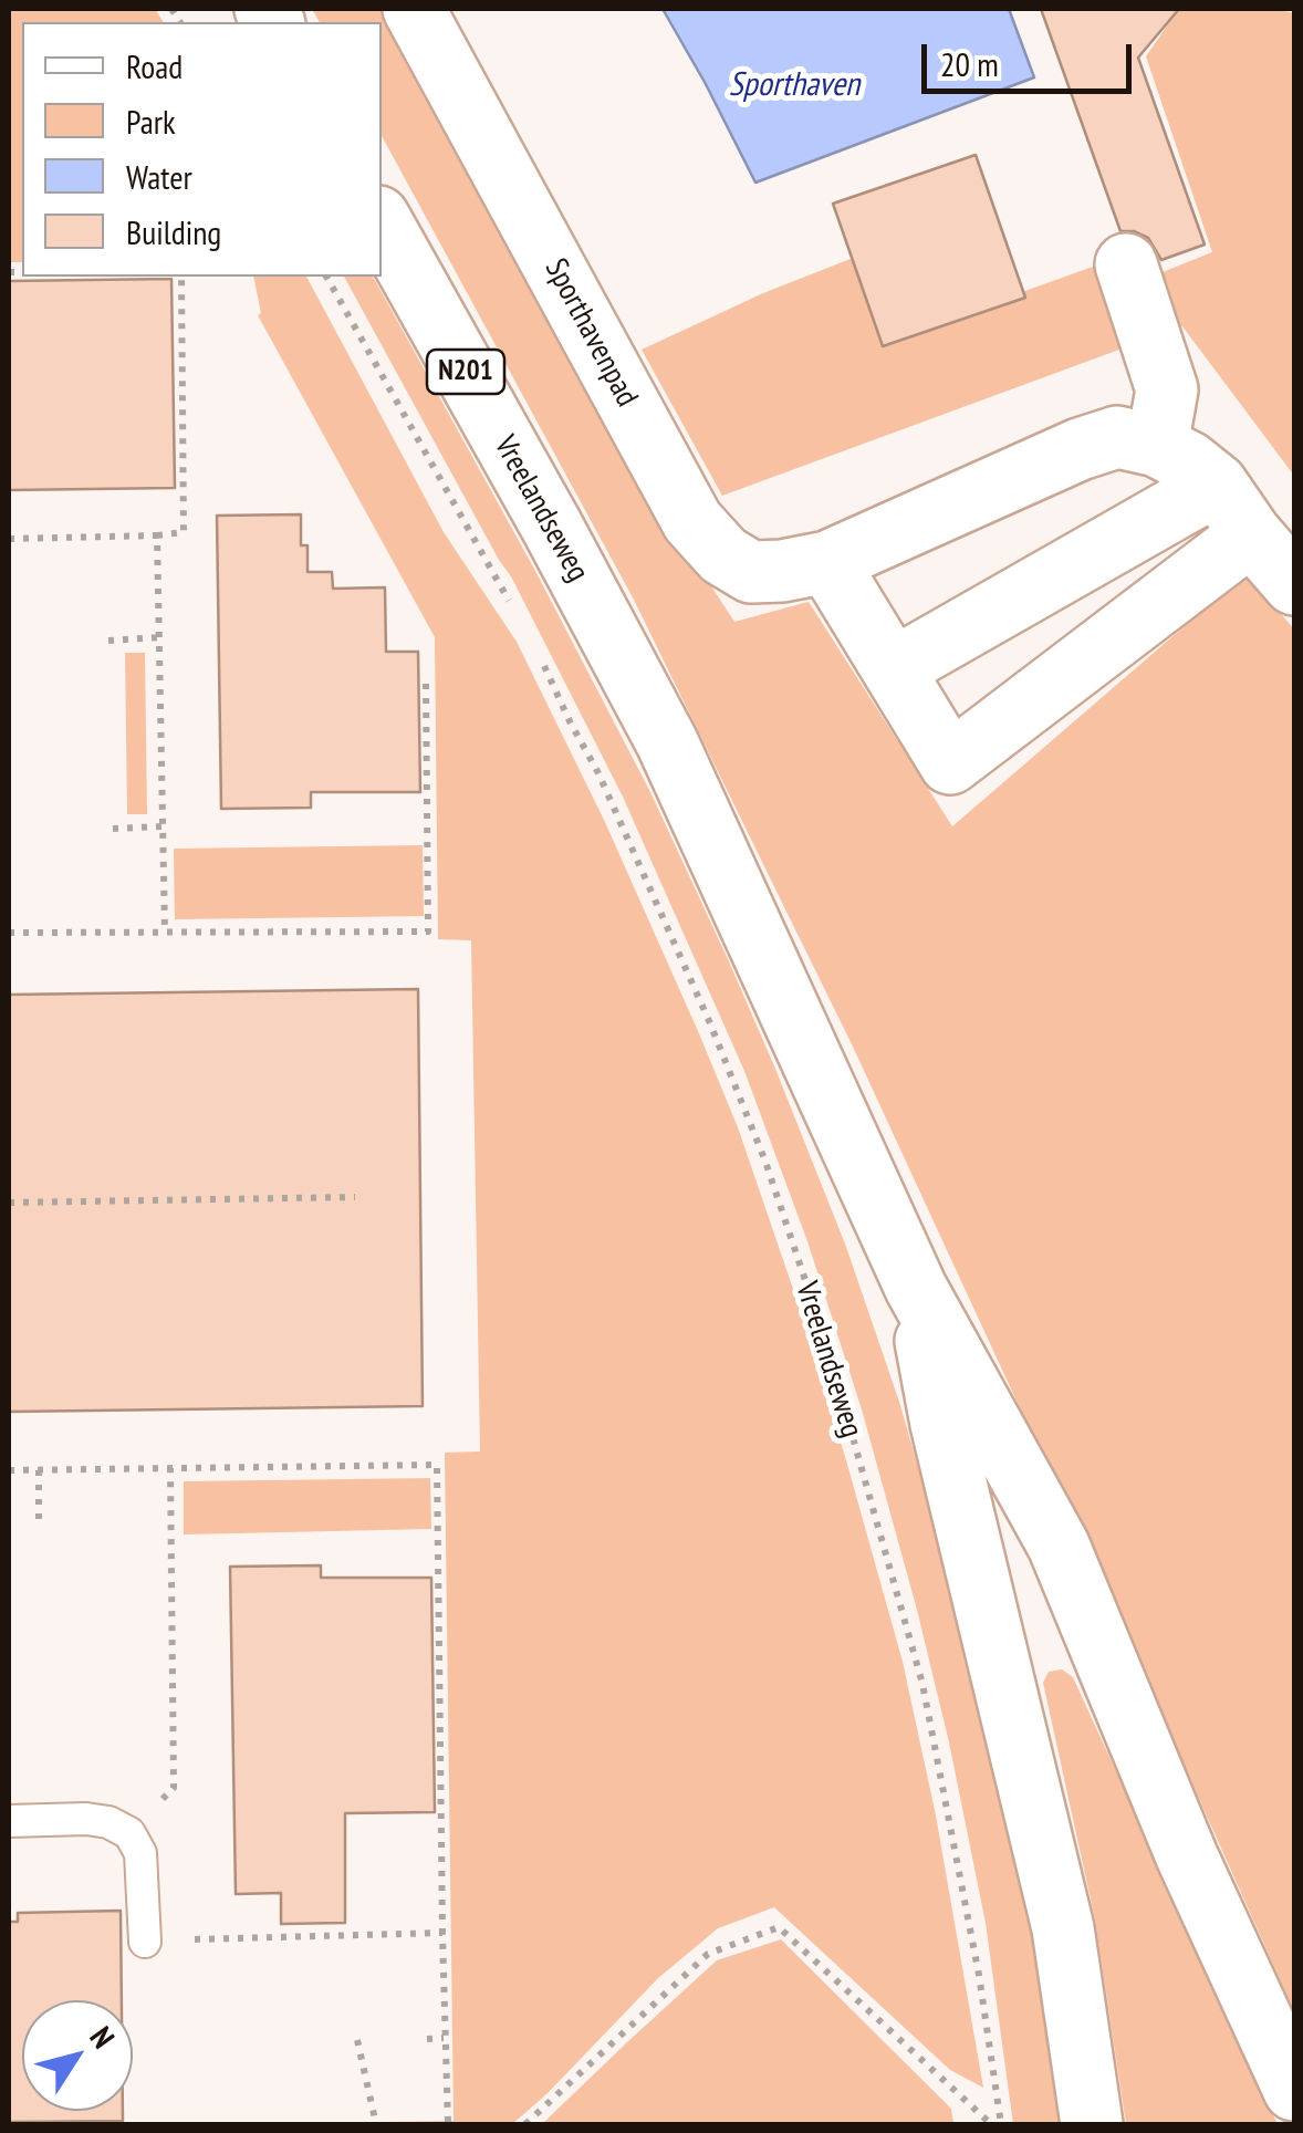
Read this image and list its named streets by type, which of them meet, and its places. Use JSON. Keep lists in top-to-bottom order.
{
  "streets": {
    "main road": ["Sporthavenpad", "N201", "Vreelandseweg"]
  },
  "water": ["Sporthaven"],
  "legend": [
    "Road",
    "Park",
    "Water",
    "Building"
  ],
  "scale_bar": "20 m",
  "north": "top right"
}
